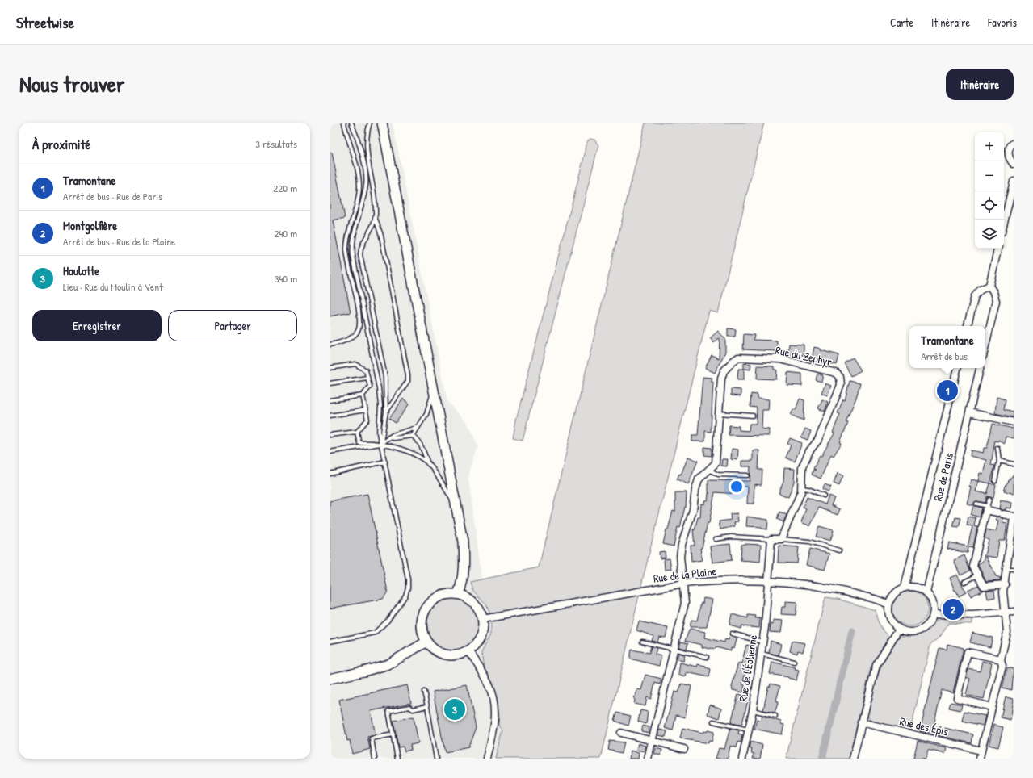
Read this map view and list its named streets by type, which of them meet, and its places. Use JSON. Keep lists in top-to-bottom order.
{
  "streets": {
    "street": [
      "Rue du Zephyr",
      "Rue de Paris",
      "Rue de la Plaine",
      "Rue de l'Éolienne",
      "Rue des Épis"
    ]
  },
  "crossings": [
    ["Rue du Zephyr", "Rue de la Plaine"],
    ["Rue de Paris", "Rue de la Plaine"],
    ["Rue de la Plaine", "Rue de l'Éolienne"]
  ],
  "page": {
    "header": "Streetwise",
    "nav": ["Carte", "Itinéraire", "Favoris"],
    "title": "Nous trouver",
    "buttons": [
      "Itinéraire",
      ["Enregistrer", "Partager"]
    ],
    "heading": ["À proximité", "3 résultats"],
    "map_buttons": ["+", "−"],
    "list": [
      {
        "mark": "1",
        "name": "Tramontane",
        "note": "Arrêt de bus · Rue de Paris",
        "value": "220 m"
      },
      {
        "mark": "2",
        "name": "Montgolfière",
        "note": "Arrêt de bus · Rue de la Plaine",
        "value": "240 m"
      },
      {
        "mark": "3",
        "name": "Haulotte",
        "note": "Lieu · Rue du Moulin à Vent",
        "value": "340 m"
      }
    ],
    "popup": ["Tramontane", "Arrêt de bus"],
    "pins": ["1", "2", "3"]
  }
}
